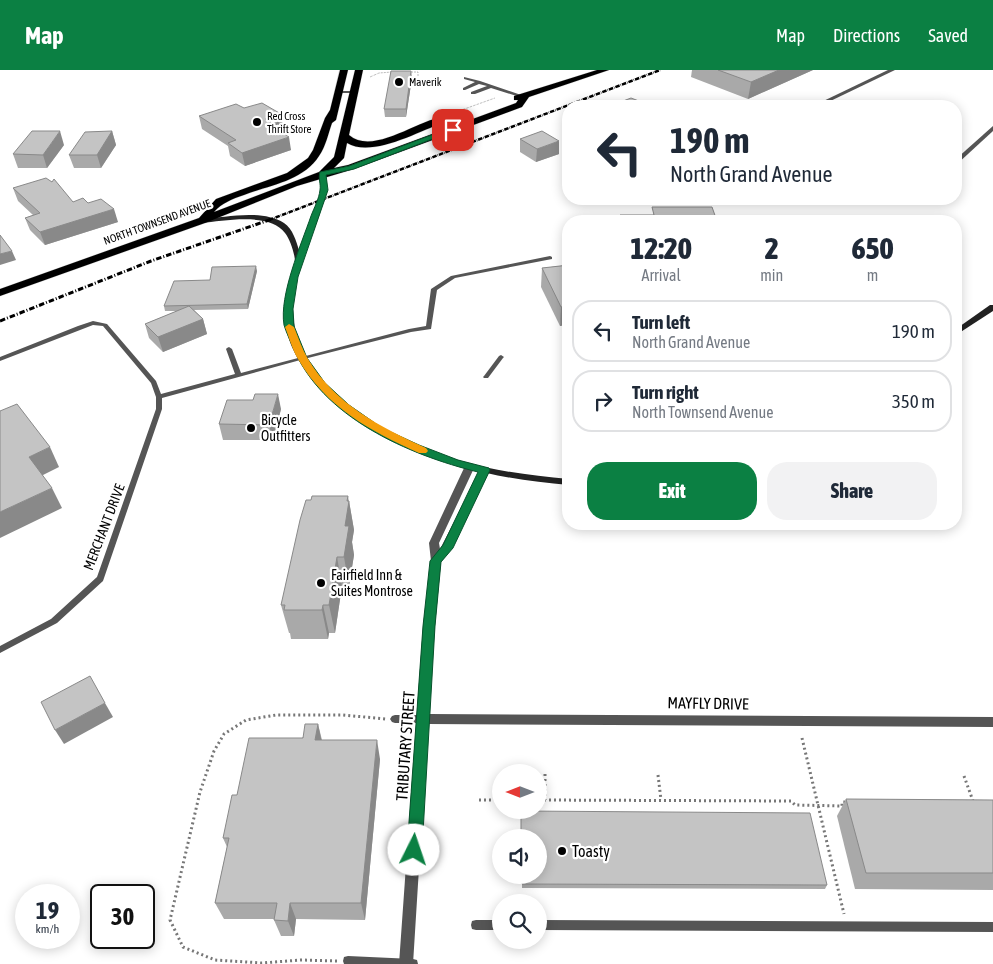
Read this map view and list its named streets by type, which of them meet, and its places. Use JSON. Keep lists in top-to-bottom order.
{
  "streets": {
    "highway": ["NORTH TOWNSEND AVENUE"],
    "street": ["MAYFLY DRIVE", "TRIBUTARY STREET"],
    "lane": ["MERCHANT DRIVE"]
  },
  "crossings": [
    ["MAYFLY DRIVE", "TRIBUTARY STREET"]
  ],
  "places": [
    "Maverik",
    "Red Cross Thrift Store",
    "Bicycle Outfitters",
    "Fairfield Inn & Suites Montrose",
    "Toasty"
  ],
  "north": "left",
  "page": {
    "header": "Map",
    "nav": ["Map", "Directions", "Saved"],
    "turn": ["190 m", "North Grand Avenue"],
    "eta": [
      "12:20",
      "Arrival",
      "2",
      "min",
      "650",
      "m"
    ],
    "list": [
      {
        "name": "Turn left",
        "note": "North Grand Avenue",
        "value": "190 m"
      },
      {
        "name": "Turn right",
        "note": "North Townsend Avenue",
        "value": "350 m"
      }
    ],
    "buttons": ["Exit", "Share"],
    "speed": "19 km/h",
    "limit": "30"
  }
}
